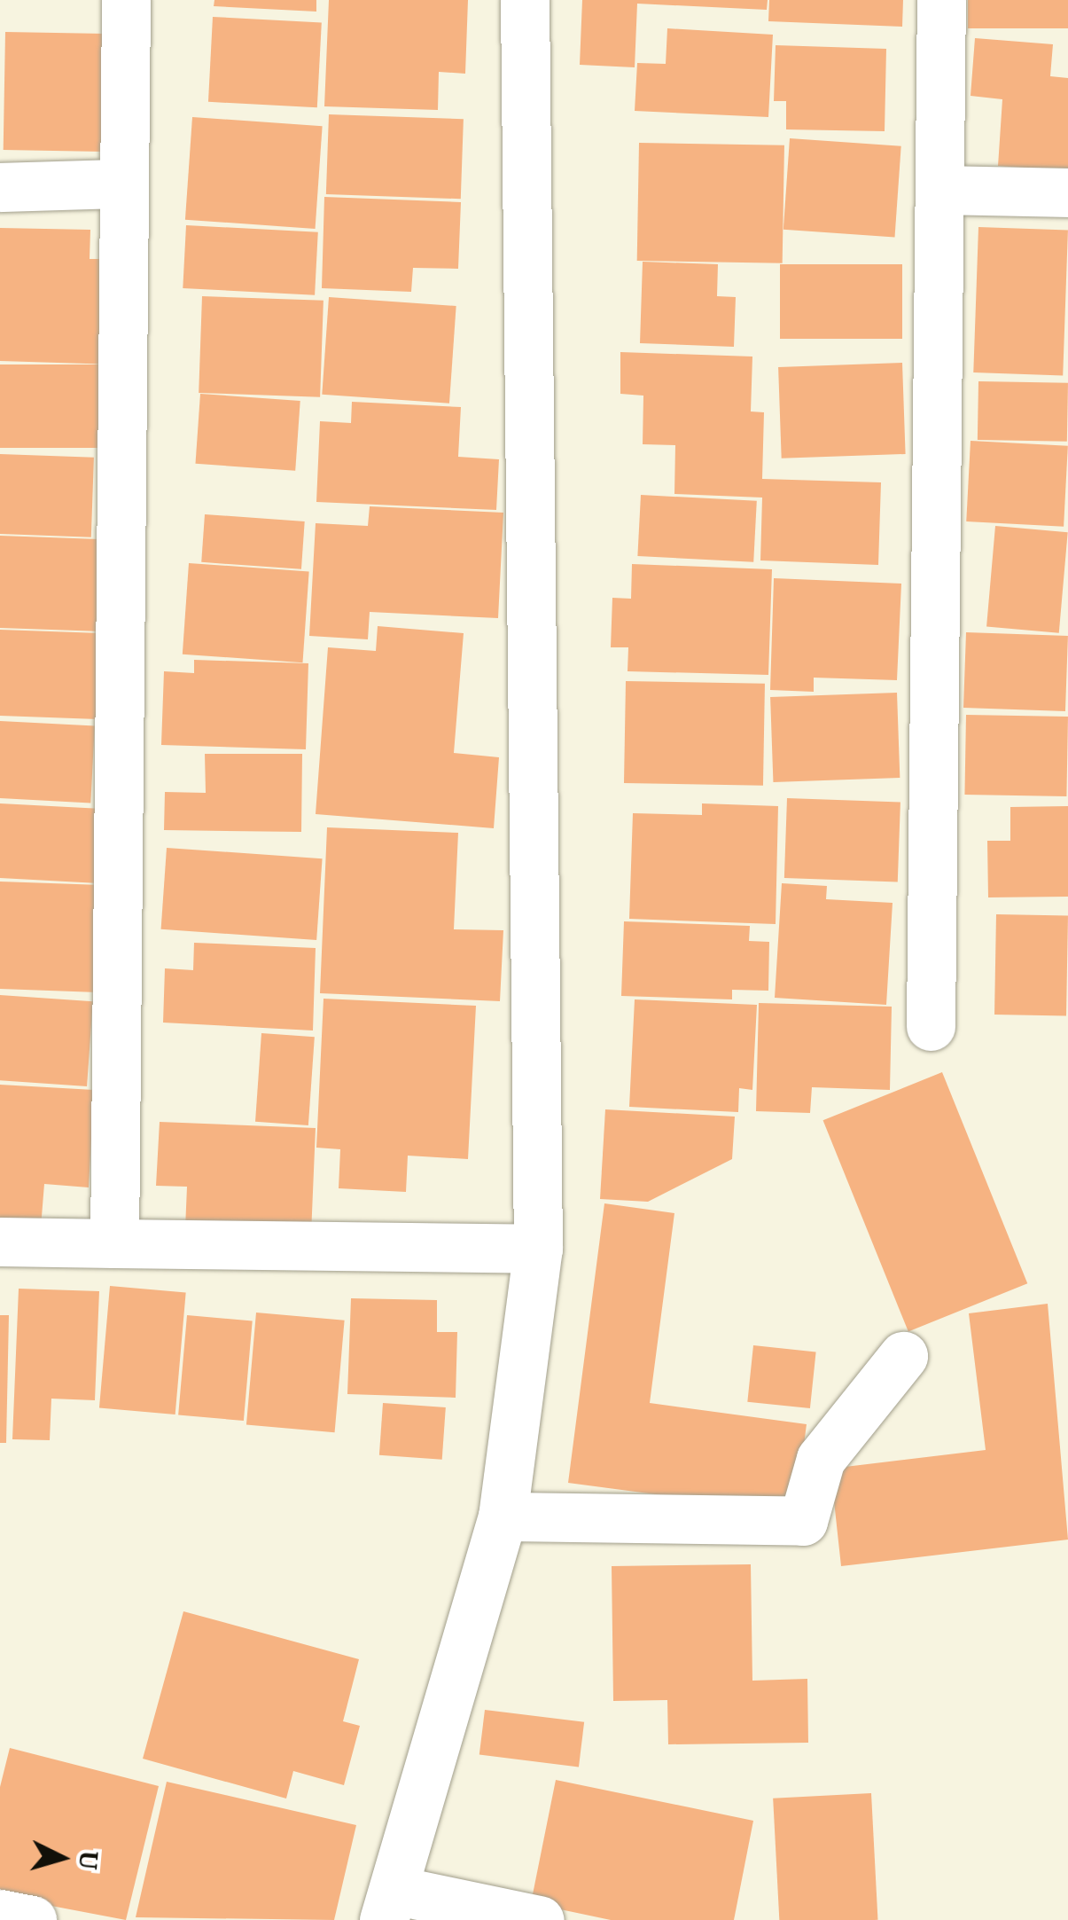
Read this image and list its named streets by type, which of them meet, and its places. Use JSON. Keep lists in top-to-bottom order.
{
  "north": "right"
}
